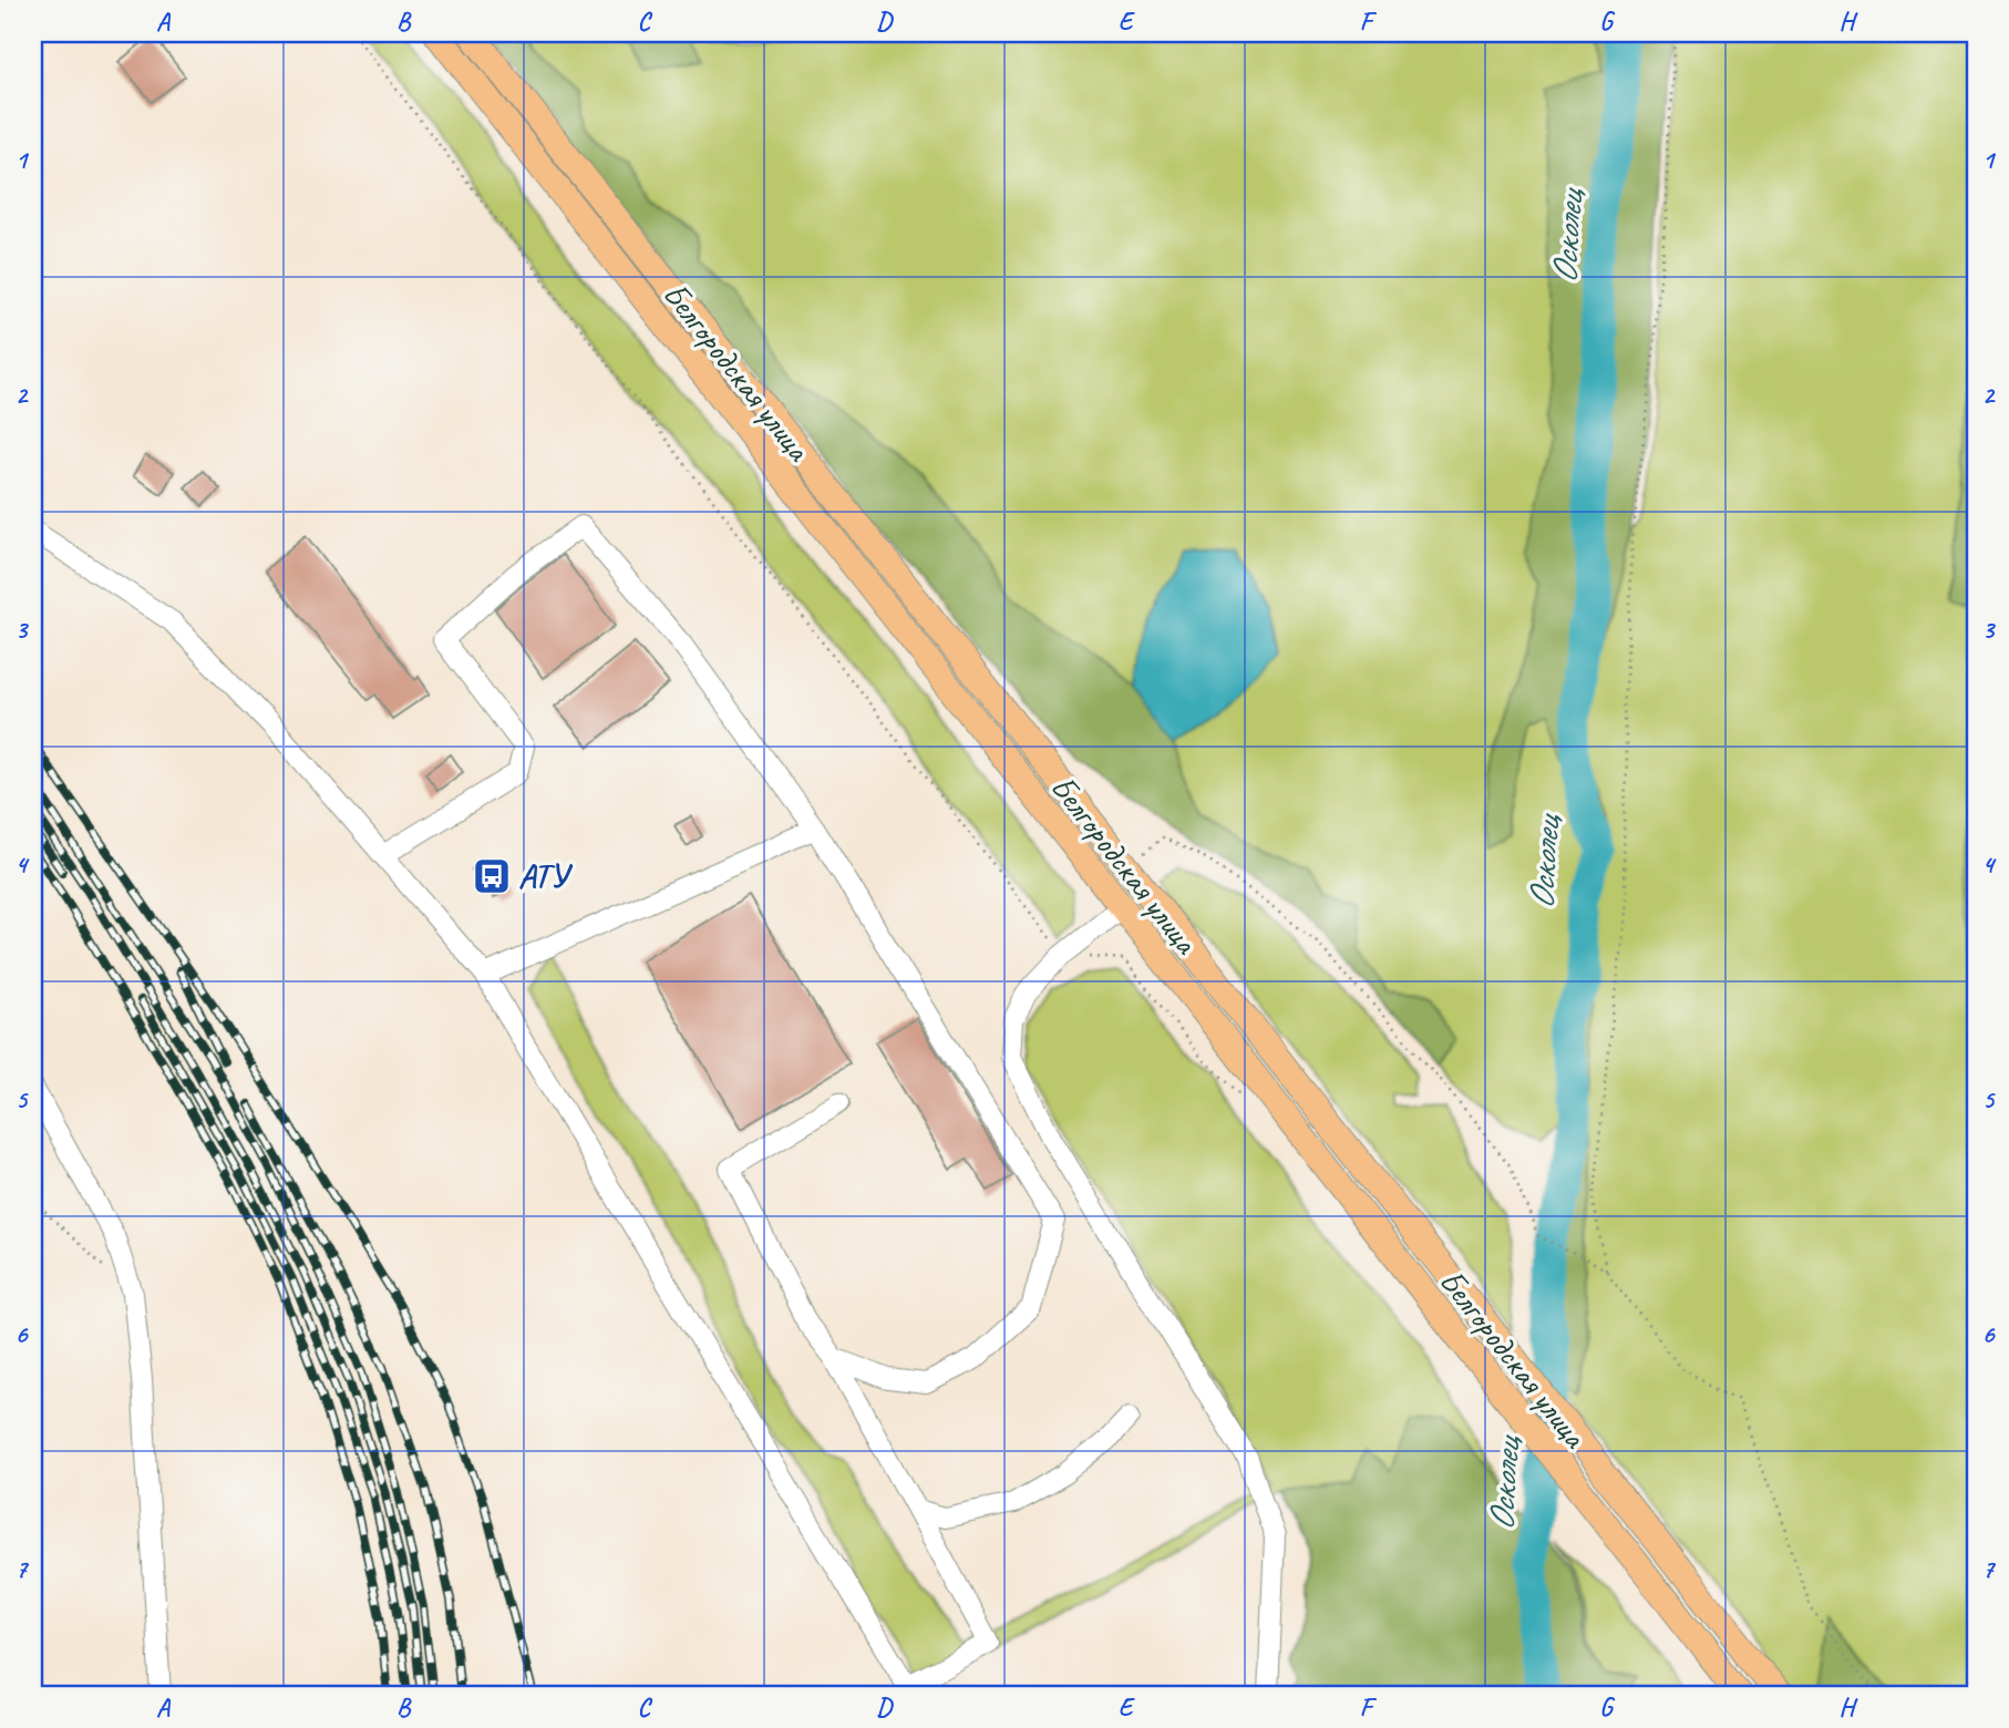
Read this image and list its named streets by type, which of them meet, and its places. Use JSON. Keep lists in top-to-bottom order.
{
  "streets": {
    "main road": ["Белгородская улица"]
  },
  "water": ["Осколец"],
  "places": {
    "bus stop": ["АТУ"]
  },
  "grid": {
    "columns": [
      "A",
      "B",
      "C",
      "D",
      "E",
      "F",
      "G",
      "H"
    ],
    "rows": [
      "1",
      "2",
      "3",
      "4",
      "5",
      "6",
      "7"
    ]
  }
}
